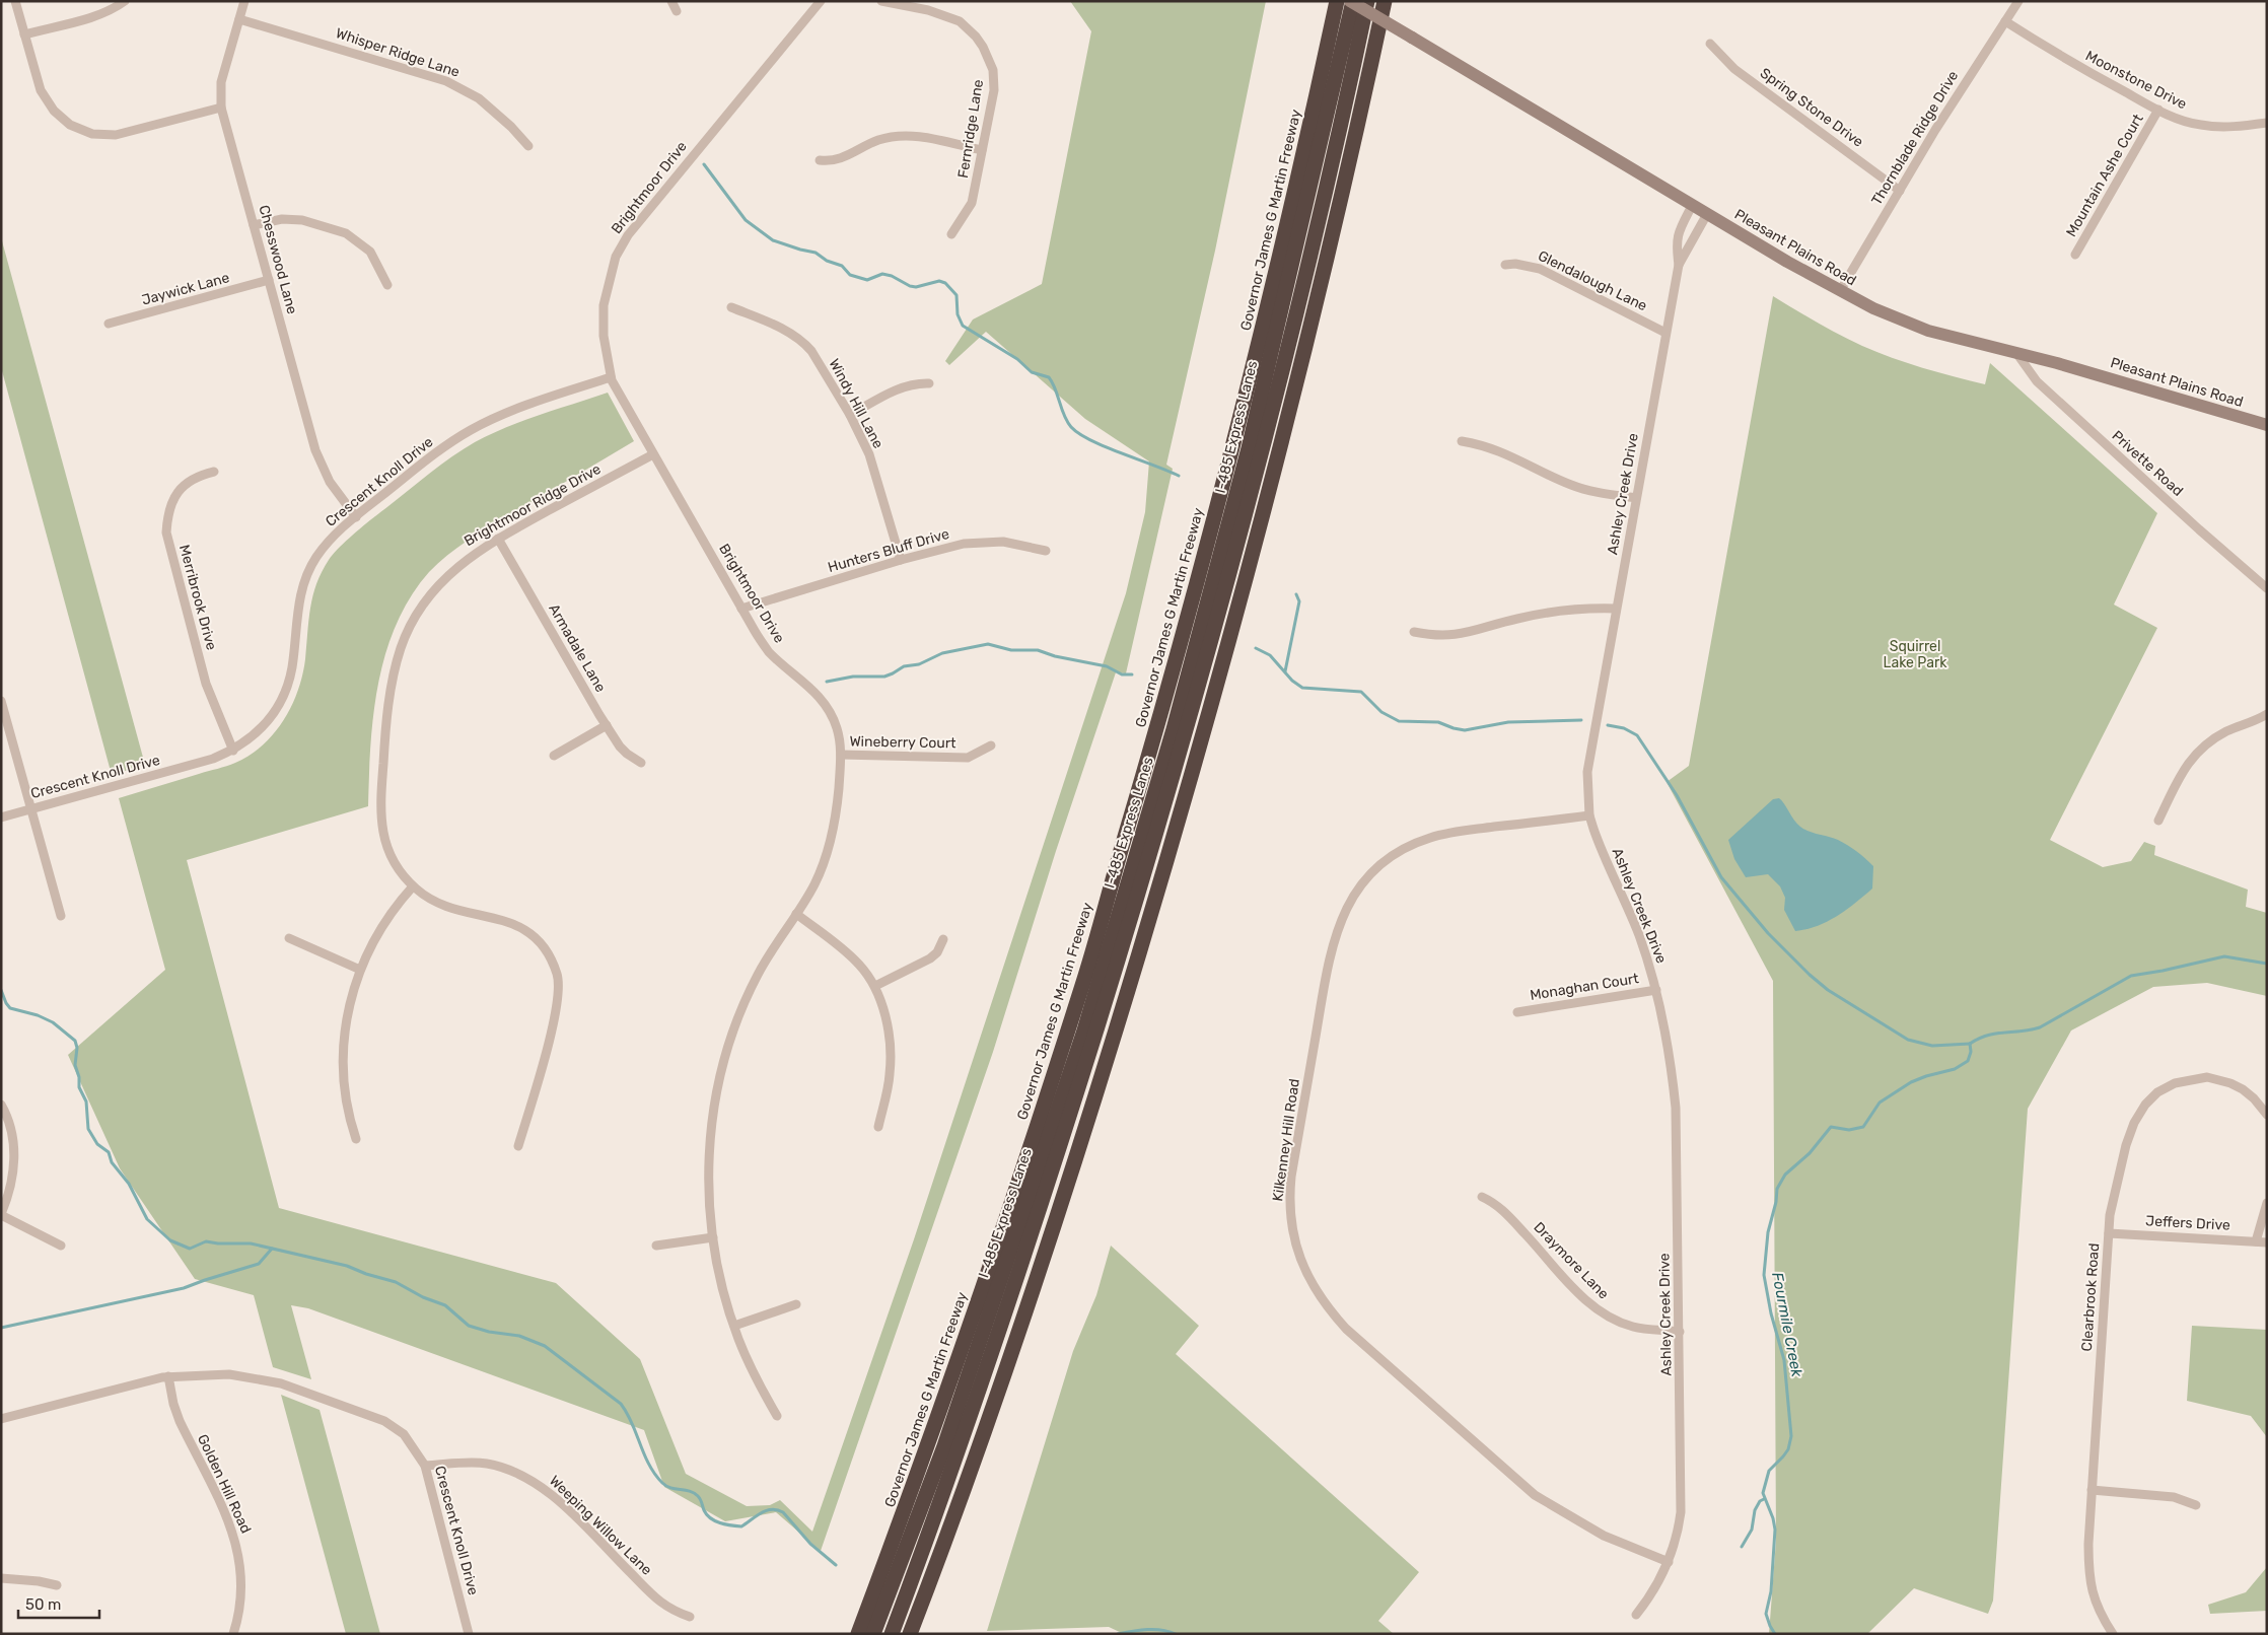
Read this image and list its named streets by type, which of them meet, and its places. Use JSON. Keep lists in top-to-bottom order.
{
  "streets": {
    "highway": ["Governor James G Martin Freeway", "I-485 Express Lanes"],
    "street": [
      "Whisper Ridge Lane",
      "Moonstone Drive",
      "Spring Stone Drive",
      "Fernridge Lane",
      "Thornblade Ridge Drive",
      "Mountain Ashe Court",
      "Brightmoor Drive",
      "Pleasant Plains Road",
      "Chesswood Lane",
      "Glendalough Lane",
      "Jaywick Lane",
      "Windy Hill Lane",
      "Privette Road",
      "Crescent Knoll Drive",
      "Ashley Creek Drive",
      "Brightmoor Ridge Drive",
      "Hunters Bluff Drive",
      "Merribrook Drive",
      "Armadale Lane",
      "Wineberry Court",
      "Monaghan Court",
      "Kilkenney Hill Road",
      "Jeffers Drive",
      "Draymore Lane",
      "Clearbrook Road",
      "Golden Hill Road",
      "Weeping Willow Lane"
    ]
  },
  "crossings": [
    ["Whisper Ridge Lane", "Chesswood Lane"],
    ["Moonstone Drive", "Thornblade Ridge Drive"],
    ["Moonstone Drive", "Mountain Ashe Court"],
    ["Spring Stone Drive", "Thornblade Ridge Drive"],
    ["Thornblade Ridge Drive", "Pleasant Plains Road"],
    ["Brightmoor Drive", "Crescent Knoll Drive"],
    ["Brightmoor Drive", "Brightmoor Ridge Drive"],
    ["Brightmoor Drive", "Hunters Bluff Drive"],
    ["Brightmoor Drive", "Wineberry Court"],
    ["Pleasant Plains Road", "I-485 Express Lanes"],
    ["Pleasant Plains Road", "Privette Road"],
    ["Pleasant Plains Road", "Ashley Creek Drive"],
    ["Chesswood Lane", "Jaywick Lane"],
    ["Chesswood Lane", "Crescent Knoll Drive"],
    ["Glendalough Lane", "Ashley Creek Drive"],
    ["Windy Hill Lane", "Hunters Bluff Drive"],
    ["Crescent Knoll Drive", "Merribrook Drive"],
    ["Crescent Knoll Drive", "Golden Hill Road"],
    ["Crescent Knoll Drive", "Weeping Willow Lane"],
    ["Ashley Creek Drive", "Monaghan Court"],
    ["Ashley Creek Drive", "Kilkenney Hill Road"],
    ["Ashley Creek Drive", "Draymore Lane"],
    ["Brightmoor Ridge Drive", "Armadale Lane"],
    ["Jeffers Drive", "Clearbrook Road"]
  ],
  "water": ["Fourmile Creek"],
  "parks": ["Squirrel Lake Park"],
  "scale_bar": "50 m"
}
